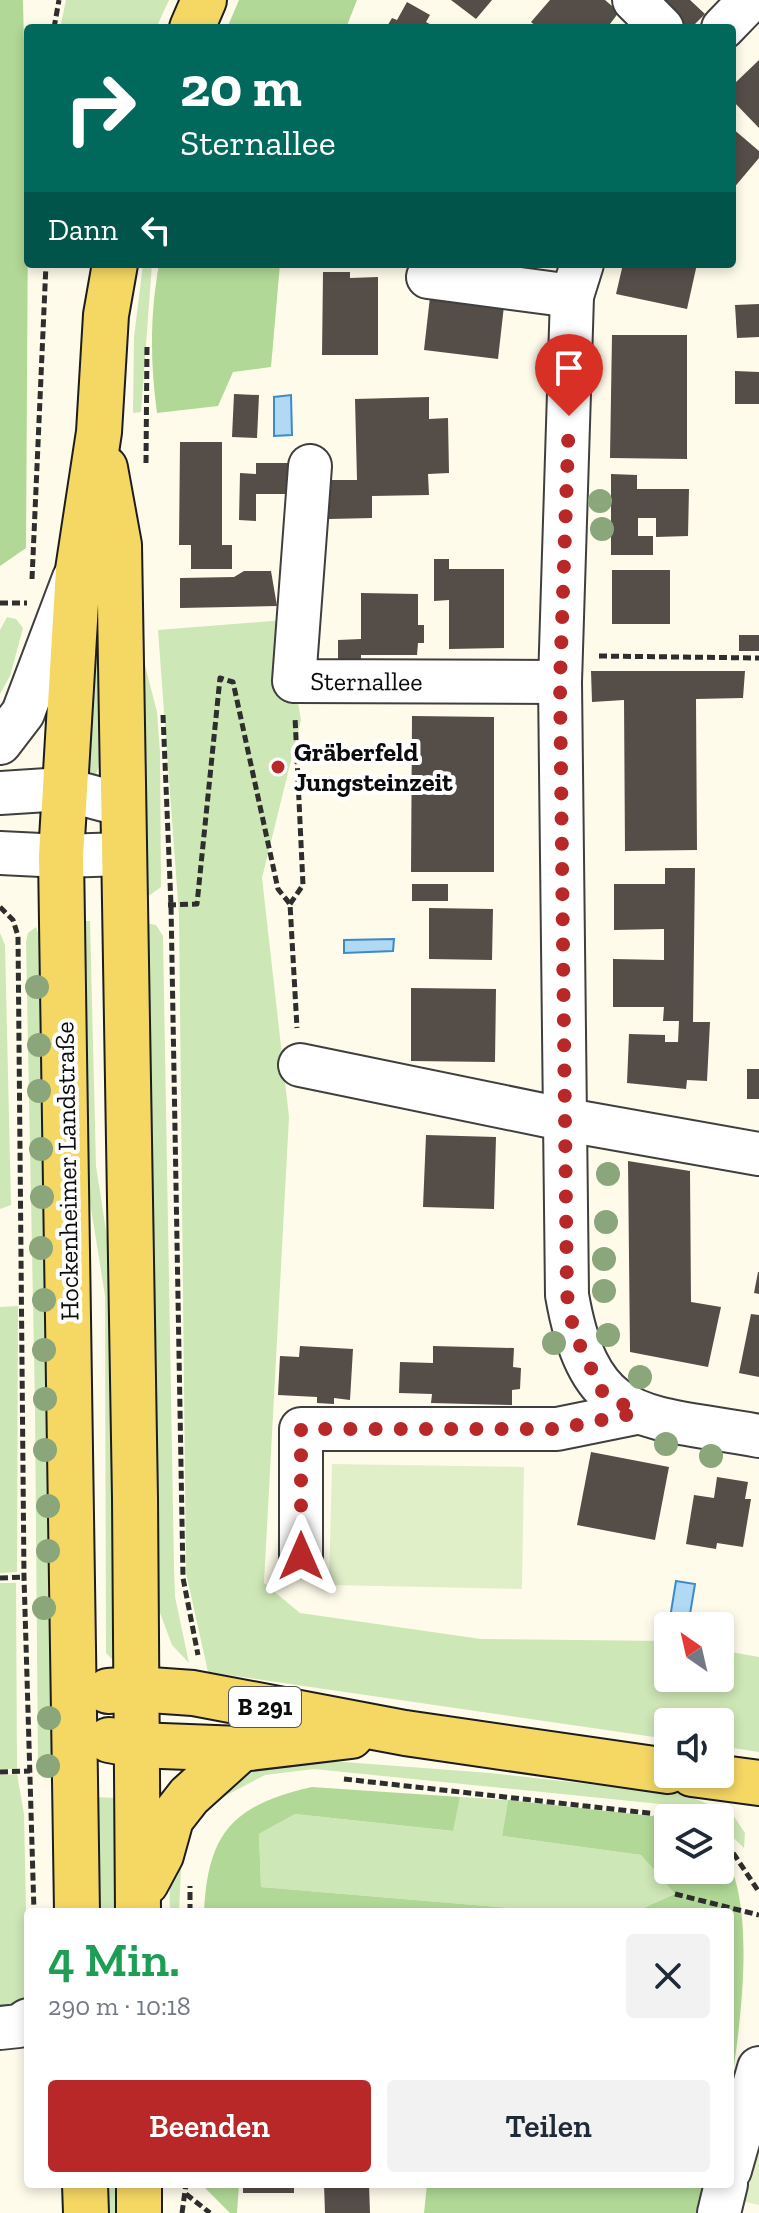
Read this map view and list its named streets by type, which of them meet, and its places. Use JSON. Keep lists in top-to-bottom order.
{
  "streets": {
    "main road": ["Hockenheimer Landstraße", "B 291"],
    "street": ["Sternallee"]
  },
  "crossings": [
    ["Hockenheimer Landstraße", "B 291"]
  ],
  "places": ["Gräberfeld Jungsteinzeit"],
  "north": "top left",
  "page": {
    "turn": ["20 m", "Sternallee"],
    "then": "Dann",
    "heading": ["4 Min.", "290 m · 10:18"],
    "buttons": ["Beenden", "Teilen"]
  }
}
